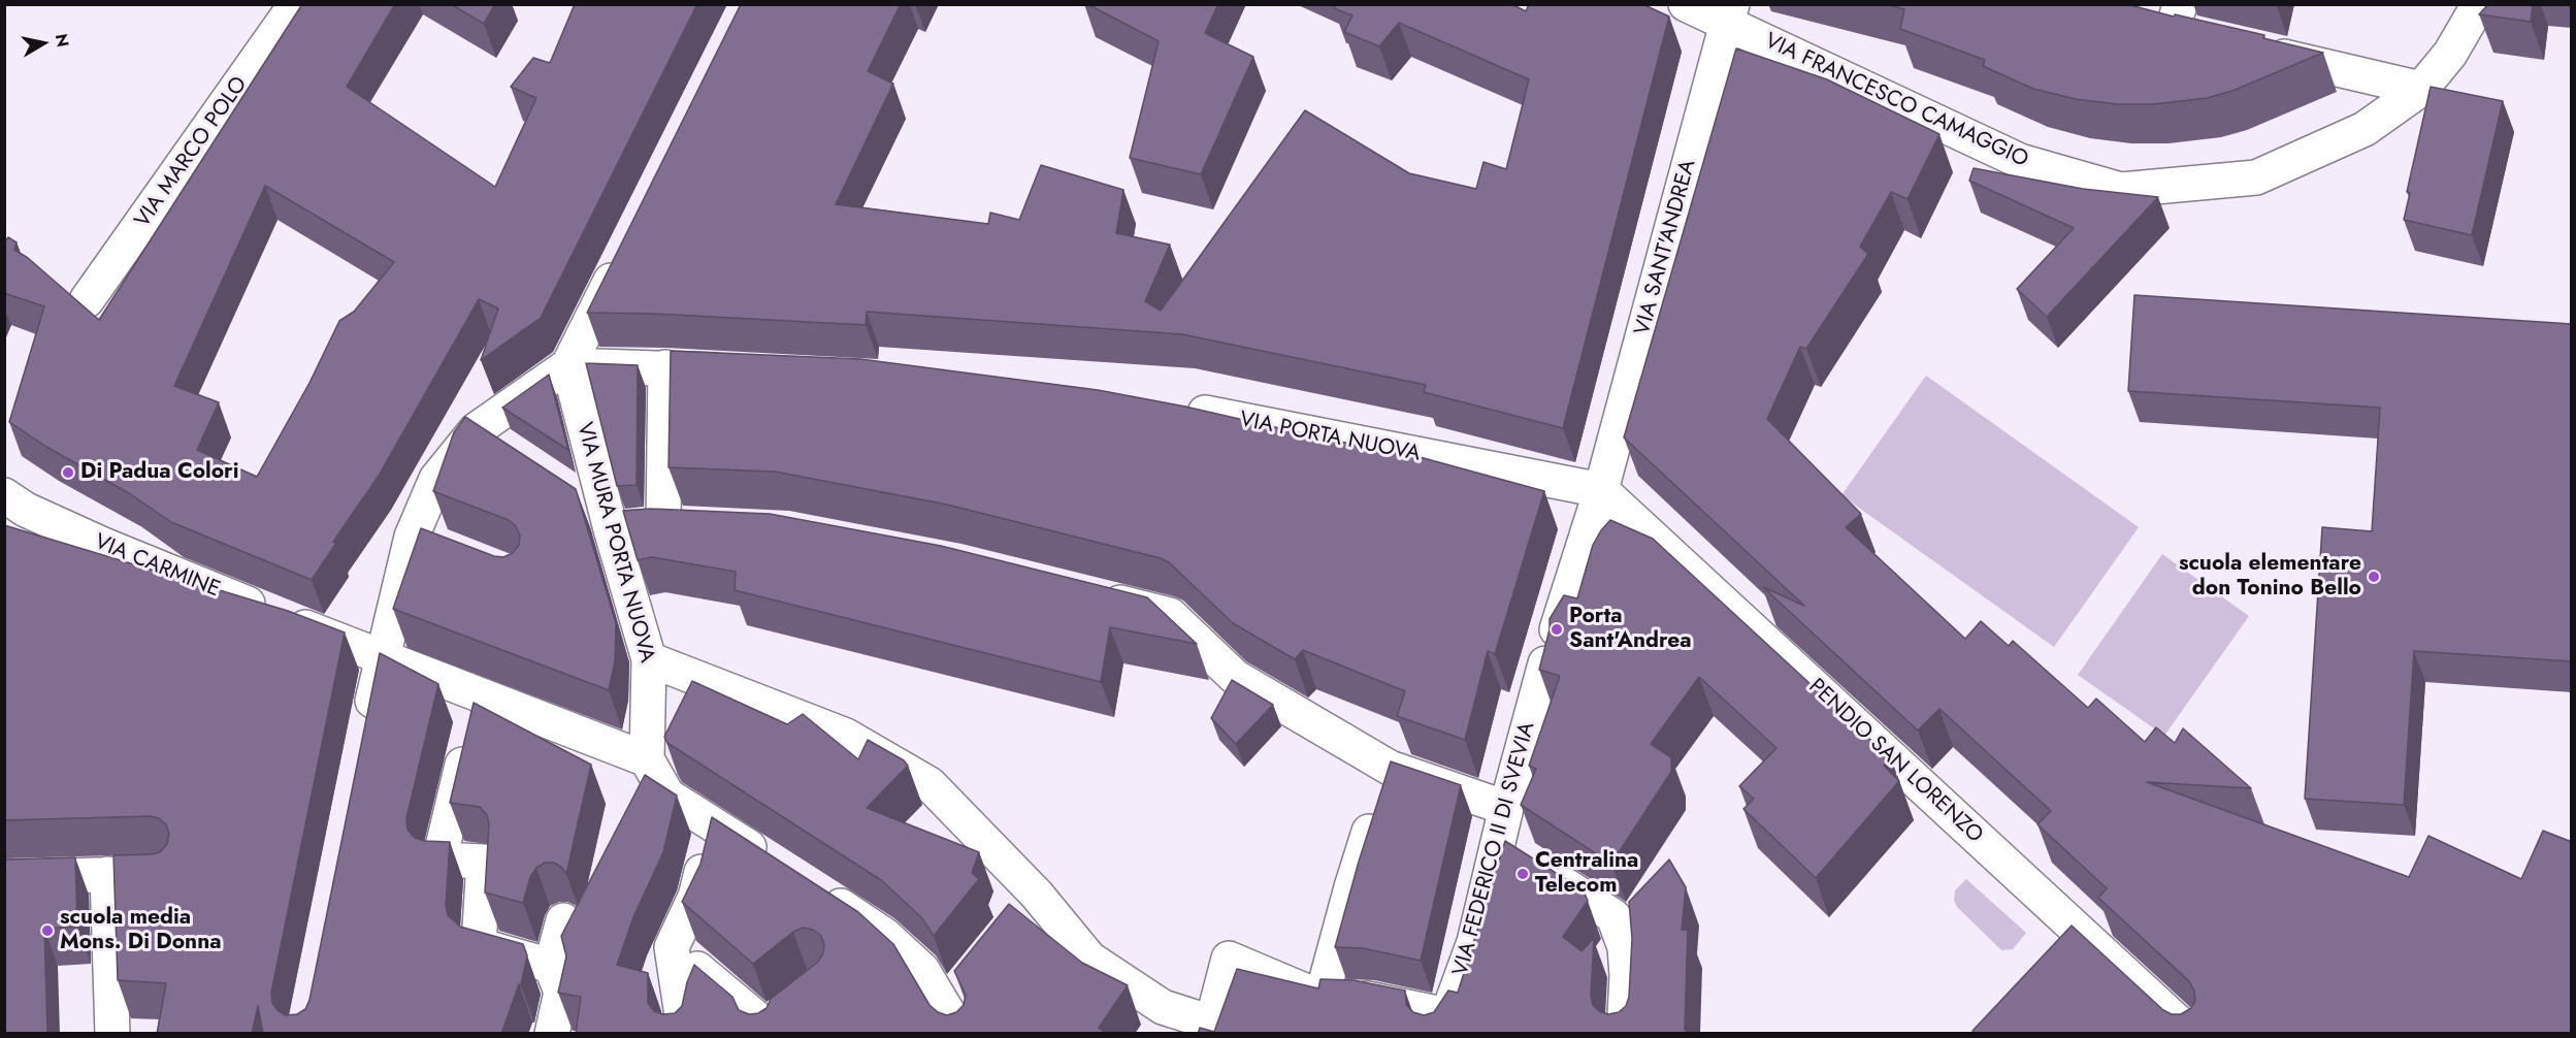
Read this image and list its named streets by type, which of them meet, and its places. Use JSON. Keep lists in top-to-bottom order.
{
  "streets": {
    "street": [
      "VIA FRANCESCO CAMAGGIO",
      "VIA MARCO POLO",
      "VIA SANT'ANDREA",
      "VIA PORTA NUOVA",
      "VIA MURA PORTA NUOVA",
      "VIA CARMINE",
      "PENDIO SAN LORENZO",
      "VIA FEDERICO II DI SVEVIA"
    ]
  },
  "crossings": [
    ["VIA FRANCESCO CAMAGGIO", "VIA SANT'ANDREA"],
    ["VIA SANT'ANDREA", "VIA PORTA NUOVA"],
    ["VIA SANT'ANDREA", "PENDIO SAN LORENZO"],
    ["VIA PORTA NUOVA", "PENDIO SAN LORENZO"],
    ["VIA MURA PORTA NUOVA", "VIA CARMINE"]
  ],
  "places": [
    "Di Padua Colori",
    "scuola elementare don Tonino Bello",
    "Porta Sant'Andrea",
    "Centralina Telecom",
    "scuola media Mons. Di Donna"
  ],
  "north": "right"
}
